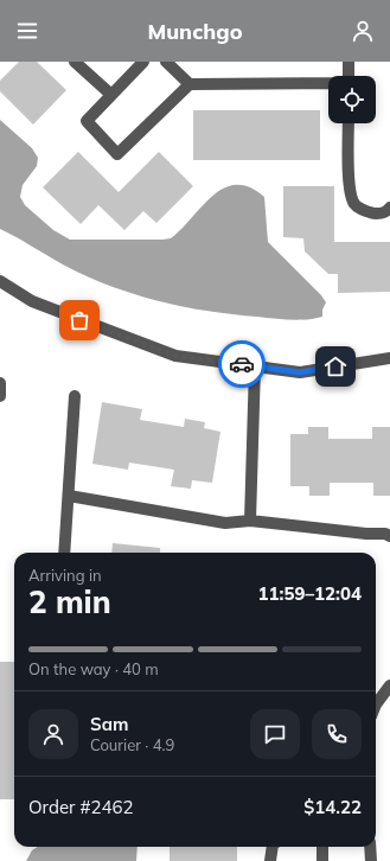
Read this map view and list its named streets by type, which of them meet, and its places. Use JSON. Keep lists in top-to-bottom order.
{
  "page": {
    "header": "Munchgo",
    "heading": ["2 min", "Arriving in", "11:59–12:04"],
    "panel": [
      "Sam",
      "Courier · 4.9",
      "Order #2462",
      "$14.22"
    ],
    "bar": "On the way · 40 m"
  }
}
